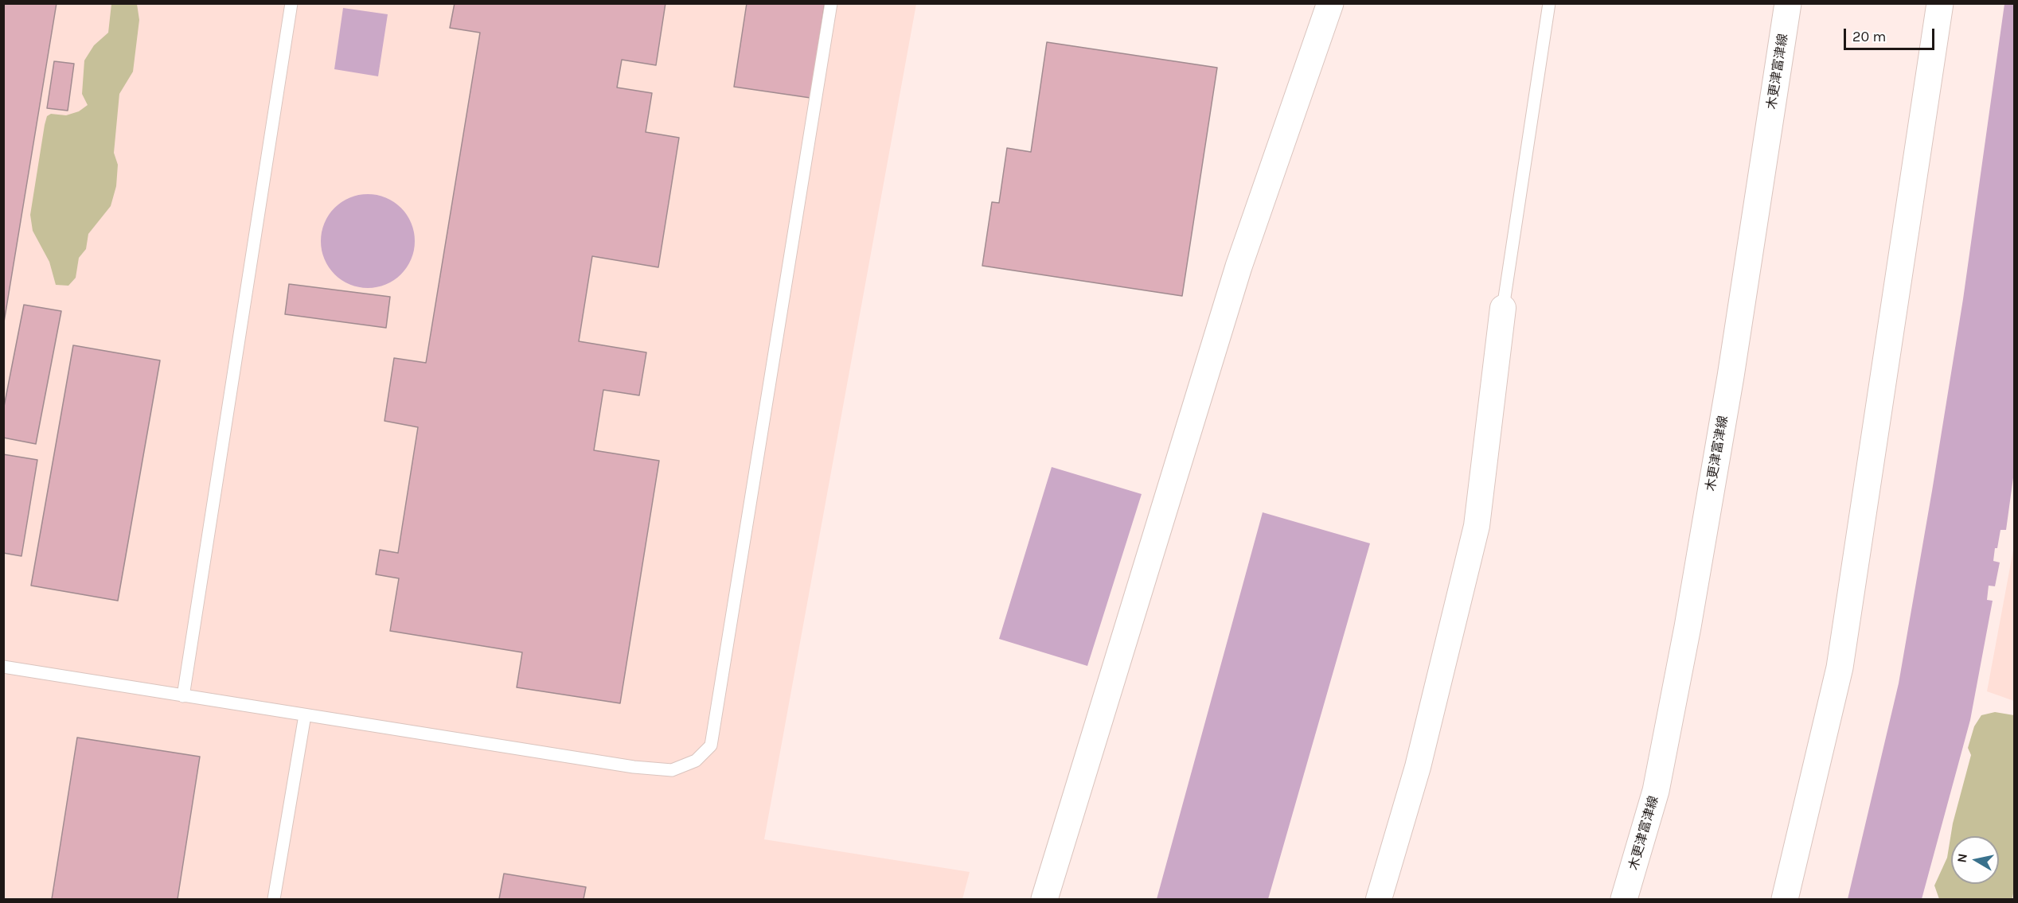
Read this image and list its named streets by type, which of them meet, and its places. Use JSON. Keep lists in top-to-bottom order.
{
  "streets": {
    "main road": ["木更津富津線"]
  },
  "scale_bar": "20 m",
  "north": "left"
}
